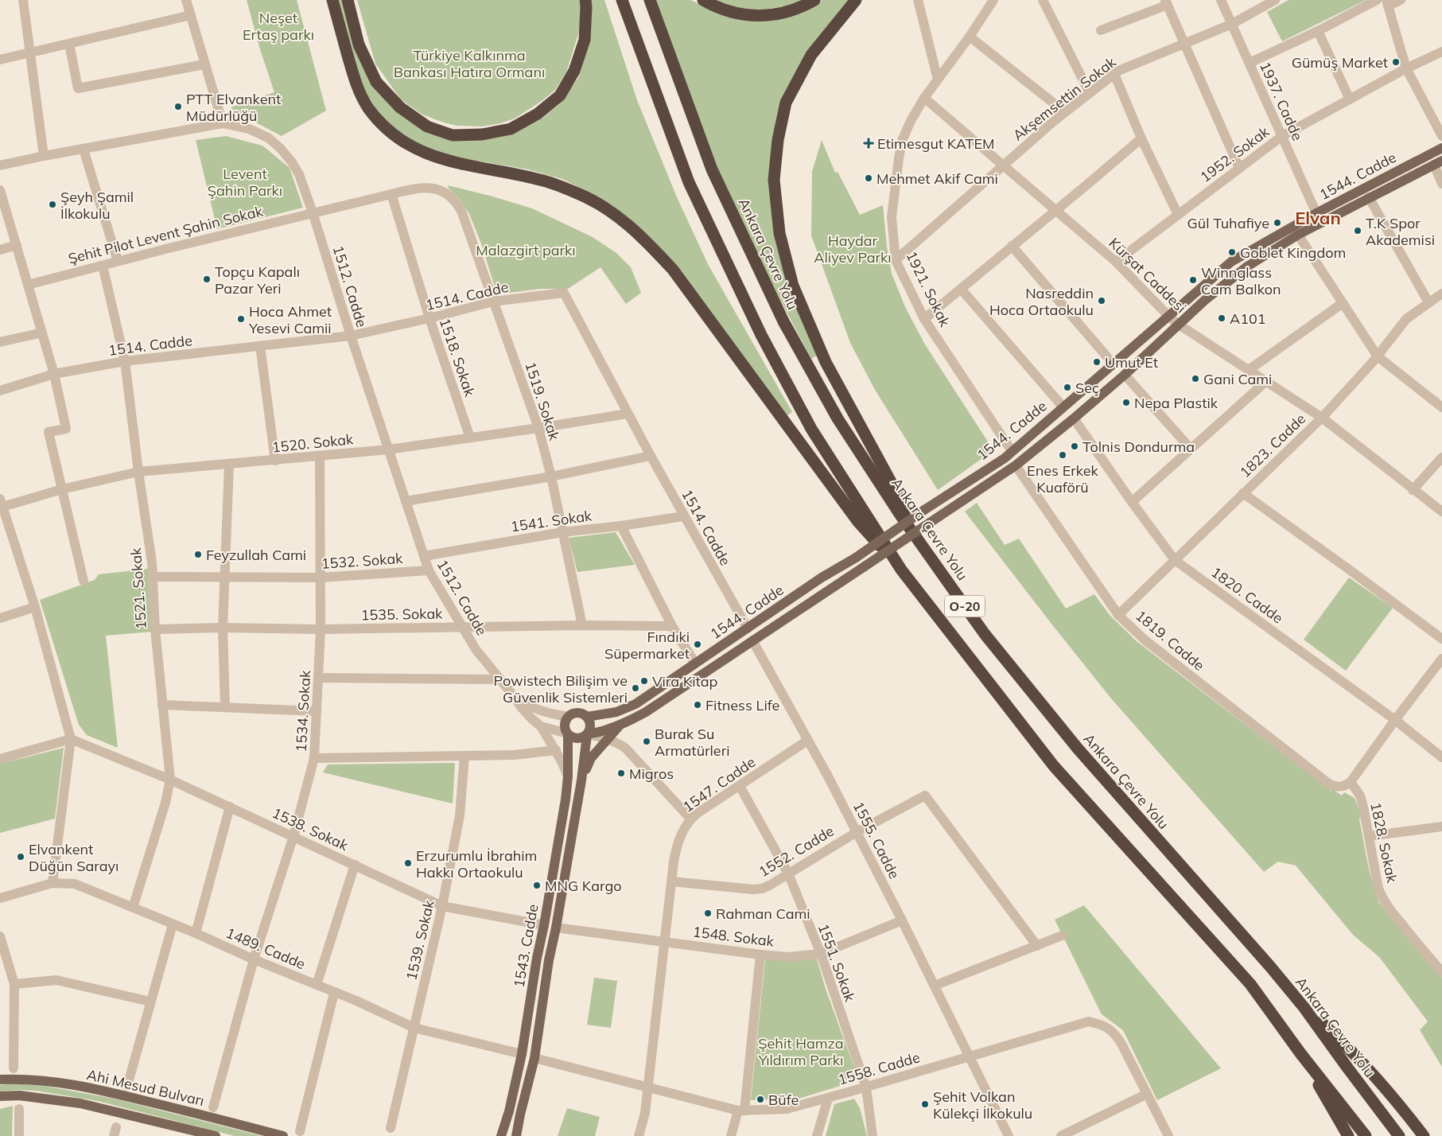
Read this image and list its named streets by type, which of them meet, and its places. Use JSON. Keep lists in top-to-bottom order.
{
  "streets": {
    "highway": ["Ankara Çevre Yolu", "O-20"],
    "main road": ["1544. Cadde", "1543. Cadde", "Ahi Mesud Bulvarı"],
    "street": [
      "Akşemsettin Sokak",
      "1937. Cadde",
      "1952. Sokak",
      "Şehit Pilot Levent Şahin Sokak",
      "Kürşat Caddesi",
      "1512. Cadde",
      "1921. Sokak",
      "1514. Cadde",
      "1518. Sokak",
      "1519. Sokak",
      "1520. Sokak",
      "1823. Cadde",
      "1541. Sokak",
      "1532. Sokak",
      "1521. Sokak",
      "1820. Cadde",
      "1535. Sokak",
      "1819. Cadde",
      "1534. Sokak",
      "1547. Cadde",
      "1538. Sokak",
      "1555. Cadde",
      "1828. Sokak",
      "1552. Cadde",
      "1548. Sokak",
      "1539. Sokak",
      "1489. Cadde",
      "1551. Sokak",
      "1558. Cadde"
    ]
  },
  "crossings": [
    ["Akşemsettin Sokak", "1937. Cadde"],
    ["Akşemsettin Sokak", "Kürşat Caddesi"],
    ["Akşemsettin Sokak", "1921. Sokak"],
    ["1937. Cadde", "1952. Sokak"],
    ["1937. Cadde", "1544. Cadde"],
    ["1952. Sokak", "Kürşat Caddesi"],
    ["1544. Cadde", "Kürşat Caddesi"],
    ["1544. Cadde", "1512. Cadde"],
    ["1544. Cadde", "1921. Sokak"],
    ["1544. Cadde", "1514. Cadde"],
    ["1544. Cadde", "1820. Cadde"],
    ["1544. Cadde", "1819. Cadde"],
    ["1544. Cadde", "1555. Cadde"],
    ["1544. Cadde", "1543. Cadde"],
    ["Şehit Pilot Levent Şahin Sokak", "1512. Cadde"],
    ["Şehit Pilot Levent Şahin Sokak", "1518. Sokak"],
    ["Şehit Pilot Levent Şahin Sokak", "1519. Sokak"],
    ["Şehit Pilot Levent Şahin Sokak", "1521. Sokak"],
    ["Kürşat Caddesi", "1921. Sokak"],
    ["Kürşat Caddesi", "1823. Cadde"],
    ["1512. Cadde", "1514. Cadde"],
    ["1512. Cadde", "1520. Sokak"],
    ["1512. Cadde", "1541. Sokak"],
    ["1512. Cadde", "1532. Sokak"],
    ["1512. Cadde", "1535. Sokak"],
    ["1512. Cadde", "1543. Cadde"],
    ["1514. Cadde", "1518. Sokak"],
    ["1514. Cadde", "1519. Sokak"],
    ["1514. Cadde", "1520. Sokak"],
    ["1514. Cadde", "1541. Sokak"],
    ["1514. Cadde", "1521. Sokak"],
    ["1518. Sokak", "1520. Sokak"],
    ["1519. Sokak", "1520. Sokak"],
    ["1519. Sokak", "1541. Sokak"],
    ["1519. Sokak", "1535. Sokak"],
    ["1520. Sokak", "1521. Sokak"],
    ["1520. Sokak", "1534. Sokak"],
    ["1823. Cadde", "1820. Cadde"],
    ["1823. Cadde", "1819. Cadde"],
    ["1532. Sokak", "1521. Sokak"],
    ["1532. Sokak", "1534. Sokak"],
    ["1521. Sokak", "1535. Sokak"],
    ["1521. Sokak", "1538. Sokak"],
    ["1521. Sokak", "1489. Cadde"],
    ["1535. Sokak", "1534. Sokak"],
    ["1819. Cadde", "1828. Sokak"],
    ["1534. Sokak", "1538. Sokak"],
    ["1534. Sokak", "1489. Cadde"],
    ["1547. Cadde", "1555. Cadde"],
    ["1547. Cadde", "1552. Cadde"],
    ["1547. Cadde", "1548. Sokak"],
    ["1547. Cadde", "1551. Sokak"],
    ["1547. Cadde", "1558. Cadde"],
    ["1538. Sokak", "1539. Sokak"],
    ["1538. Sokak", "1543. Cadde"],
    ["1555. Cadde", "1552. Cadde"],
    ["1555. Cadde", "1548. Sokak"],
    ["1555. Cadde", "1558. Cadde"],
    ["1552. Cadde", "1551. Sokak"],
    ["1548. Sokak", "1543. Cadde"],
    ["1548. Sokak", "1551. Sokak"],
    ["1539. Sokak", "1489. Cadde"],
    ["1543. Cadde", "1489. Cadde"],
    ["1543. Cadde", "1558. Cadde"],
    ["1551. Sokak", "1558. Cadde"]
  ],
  "districts": ["Elvan"],
  "parks": [
    "Neşet Ertaş parkı",
    "Türkiye Kalkınma Bankası Hatıra Ormanı",
    "Levent Şahin Parkı",
    "Haydar Aliyev Parkı",
    "Malazgirt parkı",
    "Şehit Hamza Yıldırım Parkı"
  ],
  "places": {
    "other": [
      "Gümüş Market",
      "PTT Elvankent Müdürlüğü",
      "Mehmet Akif Cami",
      "Şeyh Şamil İlkokulu",
      "Gül Tuhafiye",
      "T.K Spor Akademisi",
      "Goblet Kingdom",
      "Topçu Kapalı Pazar Yeri",
      "Winnglass Cam Balkon",
      "Nasreddin Hoca Ortaokulu",
      "A101",
      "Hoca Ahmet Yesevi Camii",
      "Umut Et",
      "Gani Cami",
      "Seç",
      "Nepa Plastik",
      "Tolnis Dondurma",
      "Enes Erkek Kuaförü",
      "Feyzullah Cami",
      "Fındıki Süpermarket",
      "Vira Kitap",
      "Powistech Bilişim ve Güvenlik Sistemleri",
      "Fitness Life",
      "Burak Su Armatürleri",
      "Migros",
      "Elvankent Düğün Sarayı",
      "Erzurumlu İbrahim Hakkı Ortaokulu",
      "MNG Kargo",
      "Rahman Cami",
      "Büfe",
      "Şehit Volkan Külekçi İlkokulu"
    ],
    "health": ["Etimesgut KATEM"]
  }
}
